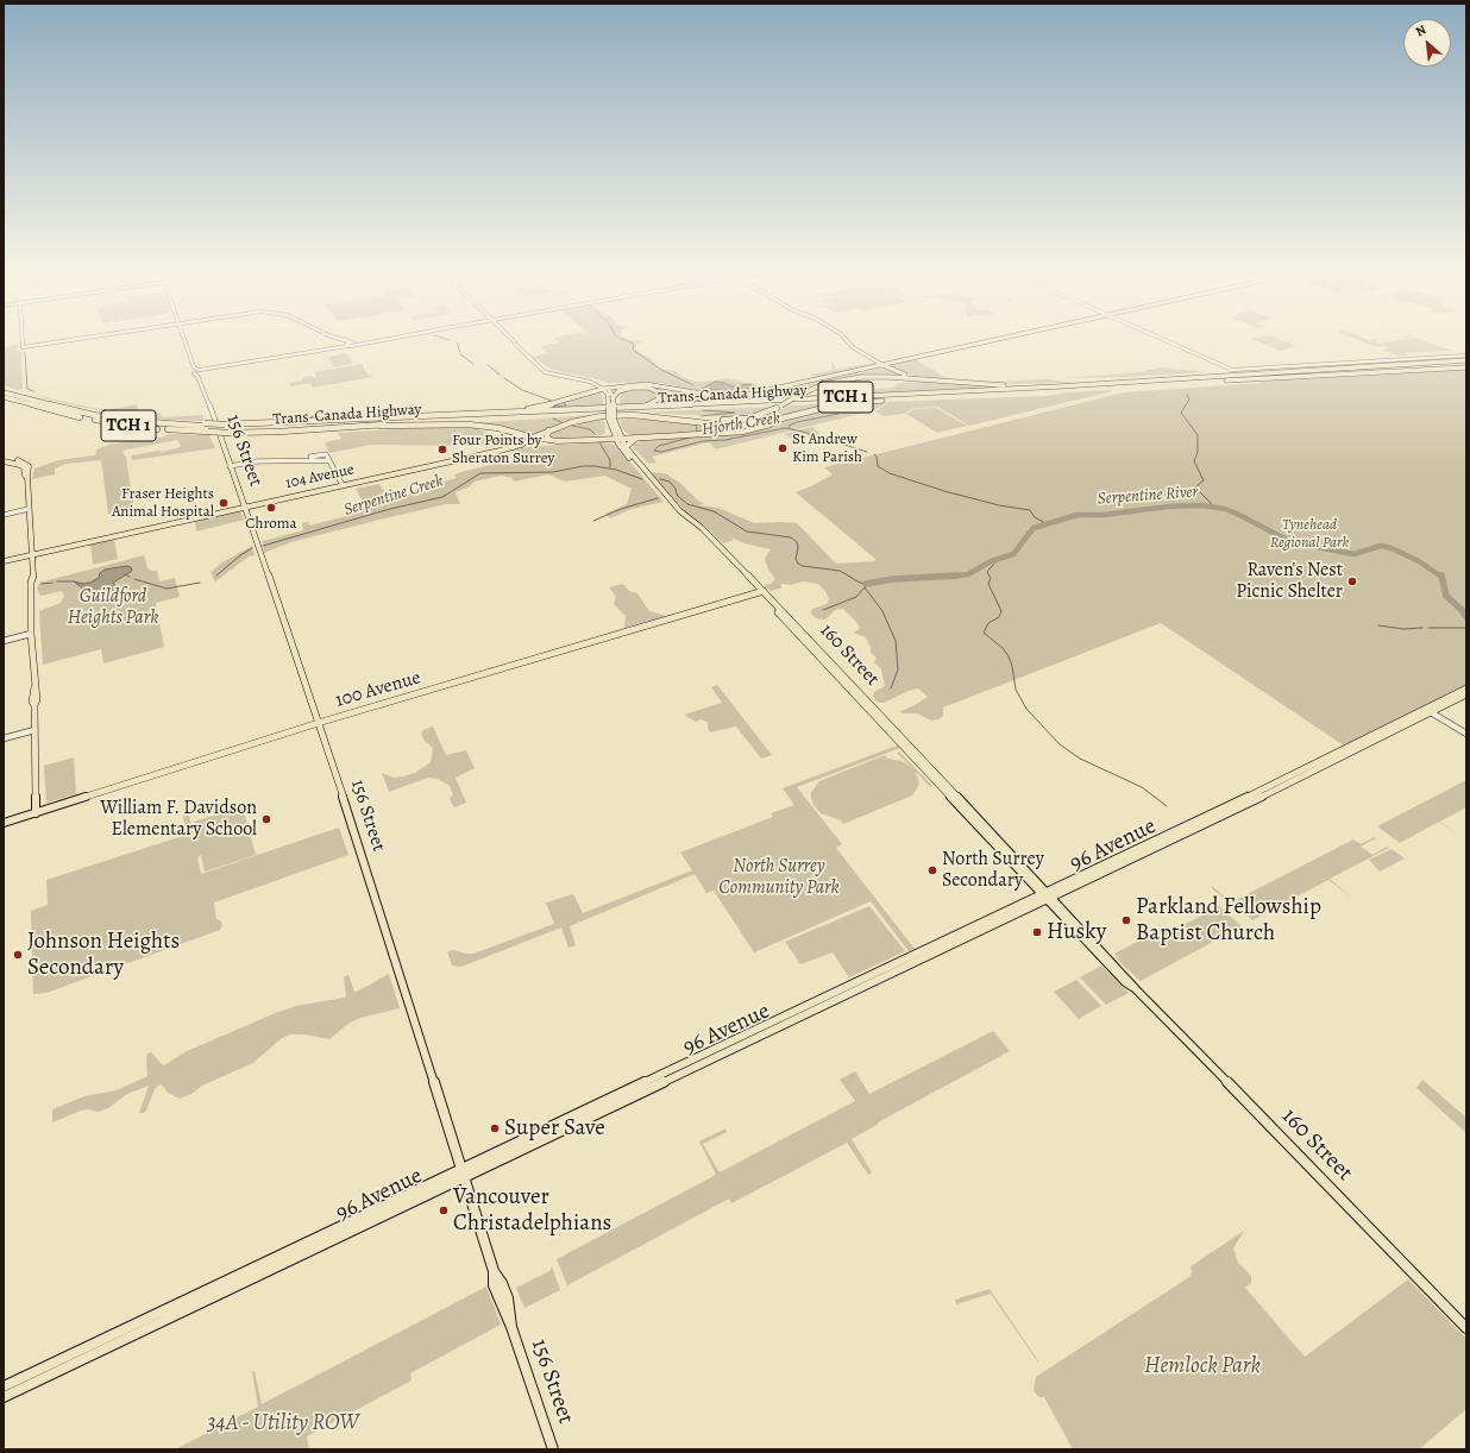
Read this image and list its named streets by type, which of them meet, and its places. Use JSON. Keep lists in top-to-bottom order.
{
  "streets": {
    "highway": ["Trans-Canada Highway", "TCH 1"],
    "main road": [
      "156 Street",
      "104 Avenue",
      "160 Street",
      "100 Avenue",
      "96 Avenue"
    ]
  },
  "crossings": [
    ["156 Street", "104 Avenue"],
    ["156 Street", "100 Avenue"],
    ["156 Street", "96 Avenue"],
    ["104 Avenue", "160 Street"],
    ["160 Street", "100 Avenue"],
    ["160 Street", "96 Avenue"]
  ],
  "water": ["Hjorth Creek", "Serpentine Creek", "Serpentine River"],
  "parks": [
    "Tynehead Regional Park",
    "Guildford Heights Park",
    "North Surrey Community Park",
    "Hemlock Park",
    "34A - Utility ROW"
  ],
  "places": [
    "St Andrew Kim Parish",
    "Four Points by Sheraton Surrey",
    "Fraser Heights Animal Hospital",
    "Chroma",
    "Raven's Nest Picnic Shelter",
    "William F. Davidson Elementary School",
    "North Surrey Secondary",
    "Parkland Fellowship Baptist Church",
    "Husky",
    "Johnson Heights Secondary",
    "Super Save",
    "Vancouver Christadelphians"
  ],
  "north": "top left"
}
